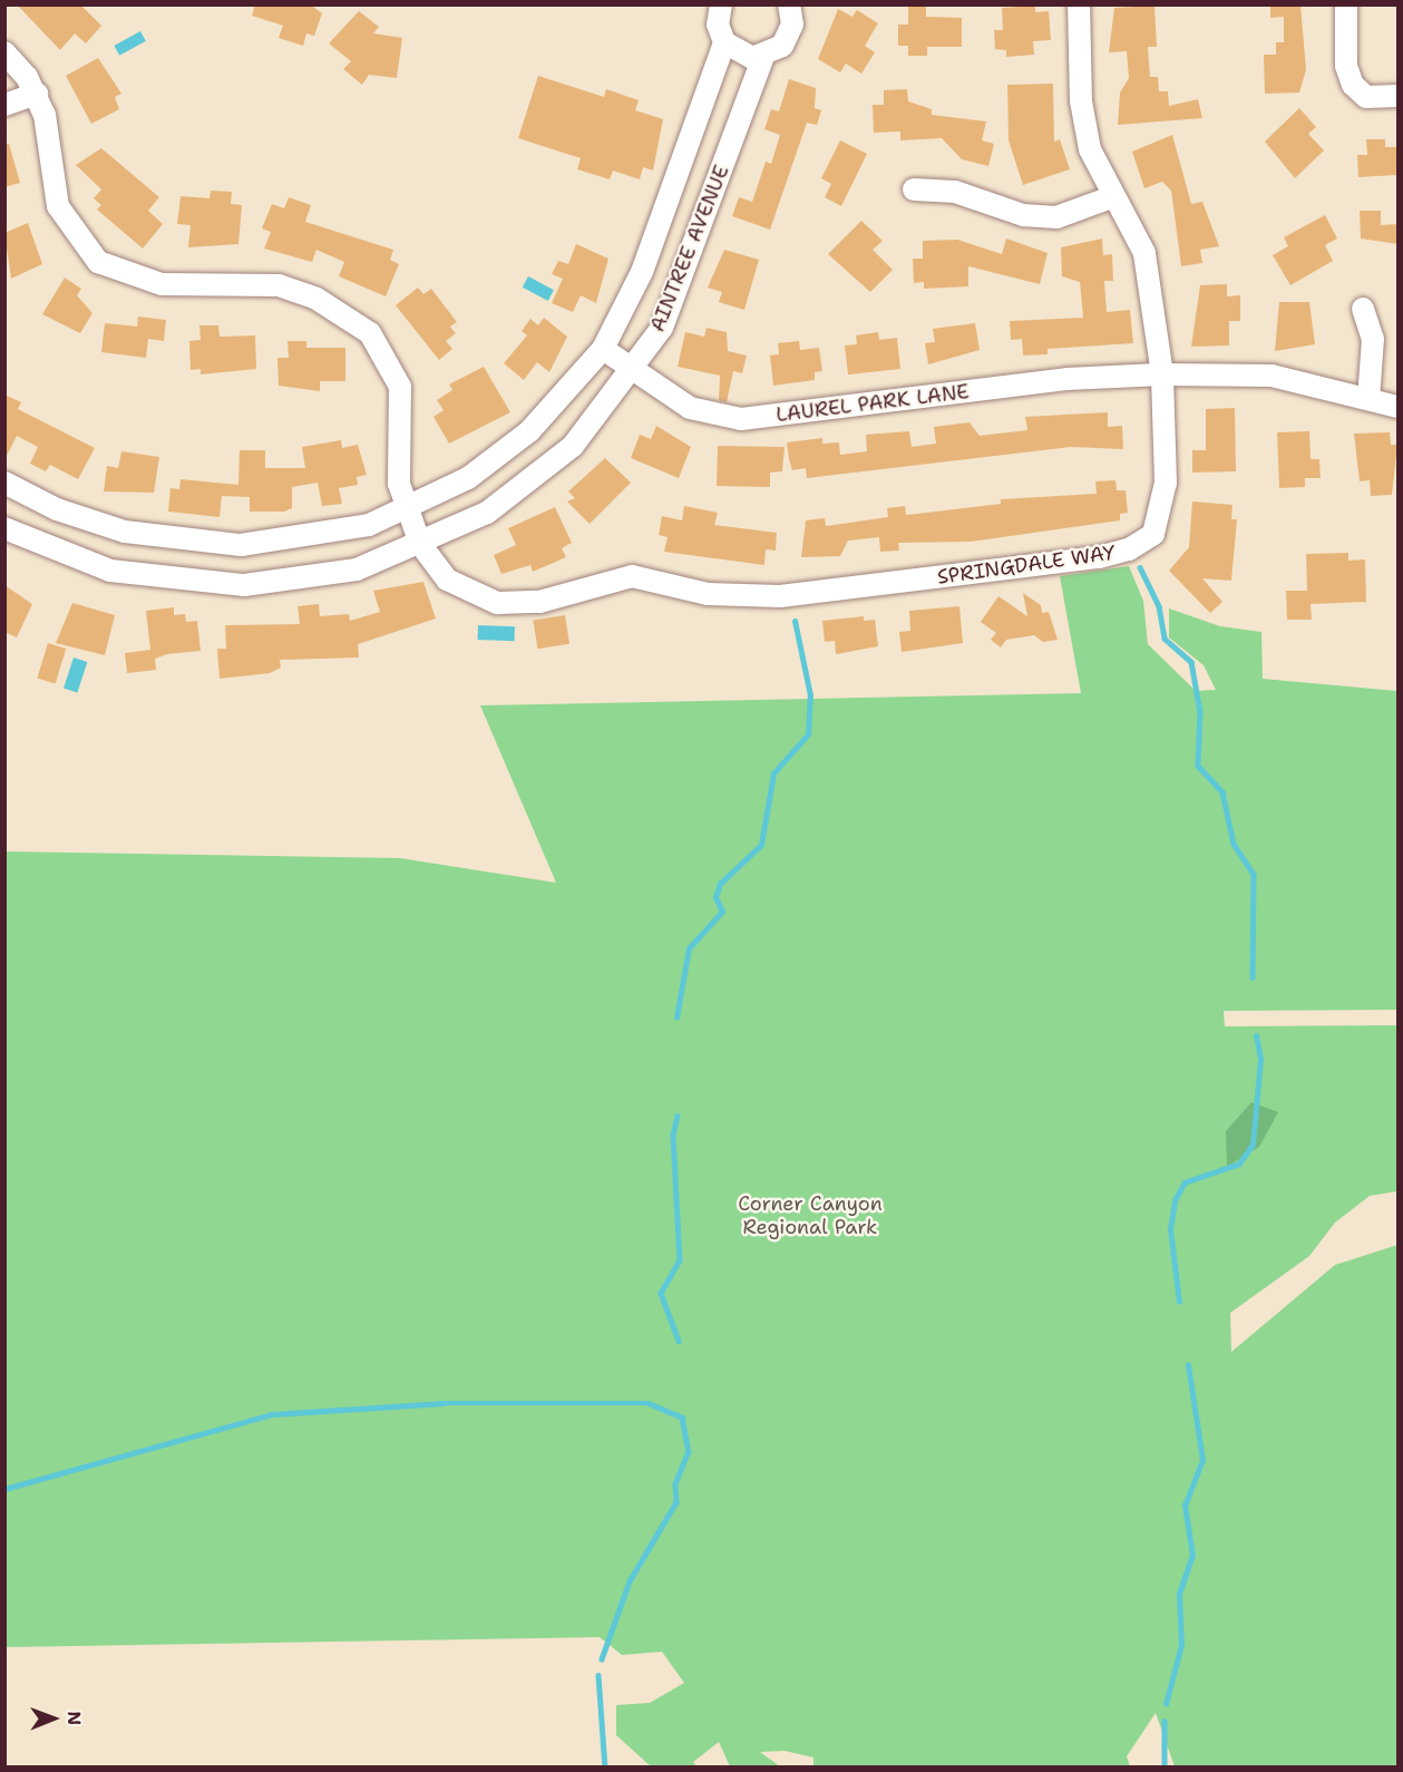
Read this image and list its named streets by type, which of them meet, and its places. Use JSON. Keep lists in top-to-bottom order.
{
  "streets": {
    "street": ["AINTREE AVENUE", "LAUREL PARK LANE", "SPRINGDALE WAY"]
  },
  "crossings": [
    ["AINTREE AVENUE", "LAUREL PARK LANE"],
    ["AINTREE AVENUE", "SPRINGDALE WAY"],
    ["LAUREL PARK LANE", "SPRINGDALE WAY"]
  ],
  "parks": ["Corner Canyon Regional Park"],
  "north": "right"
}
